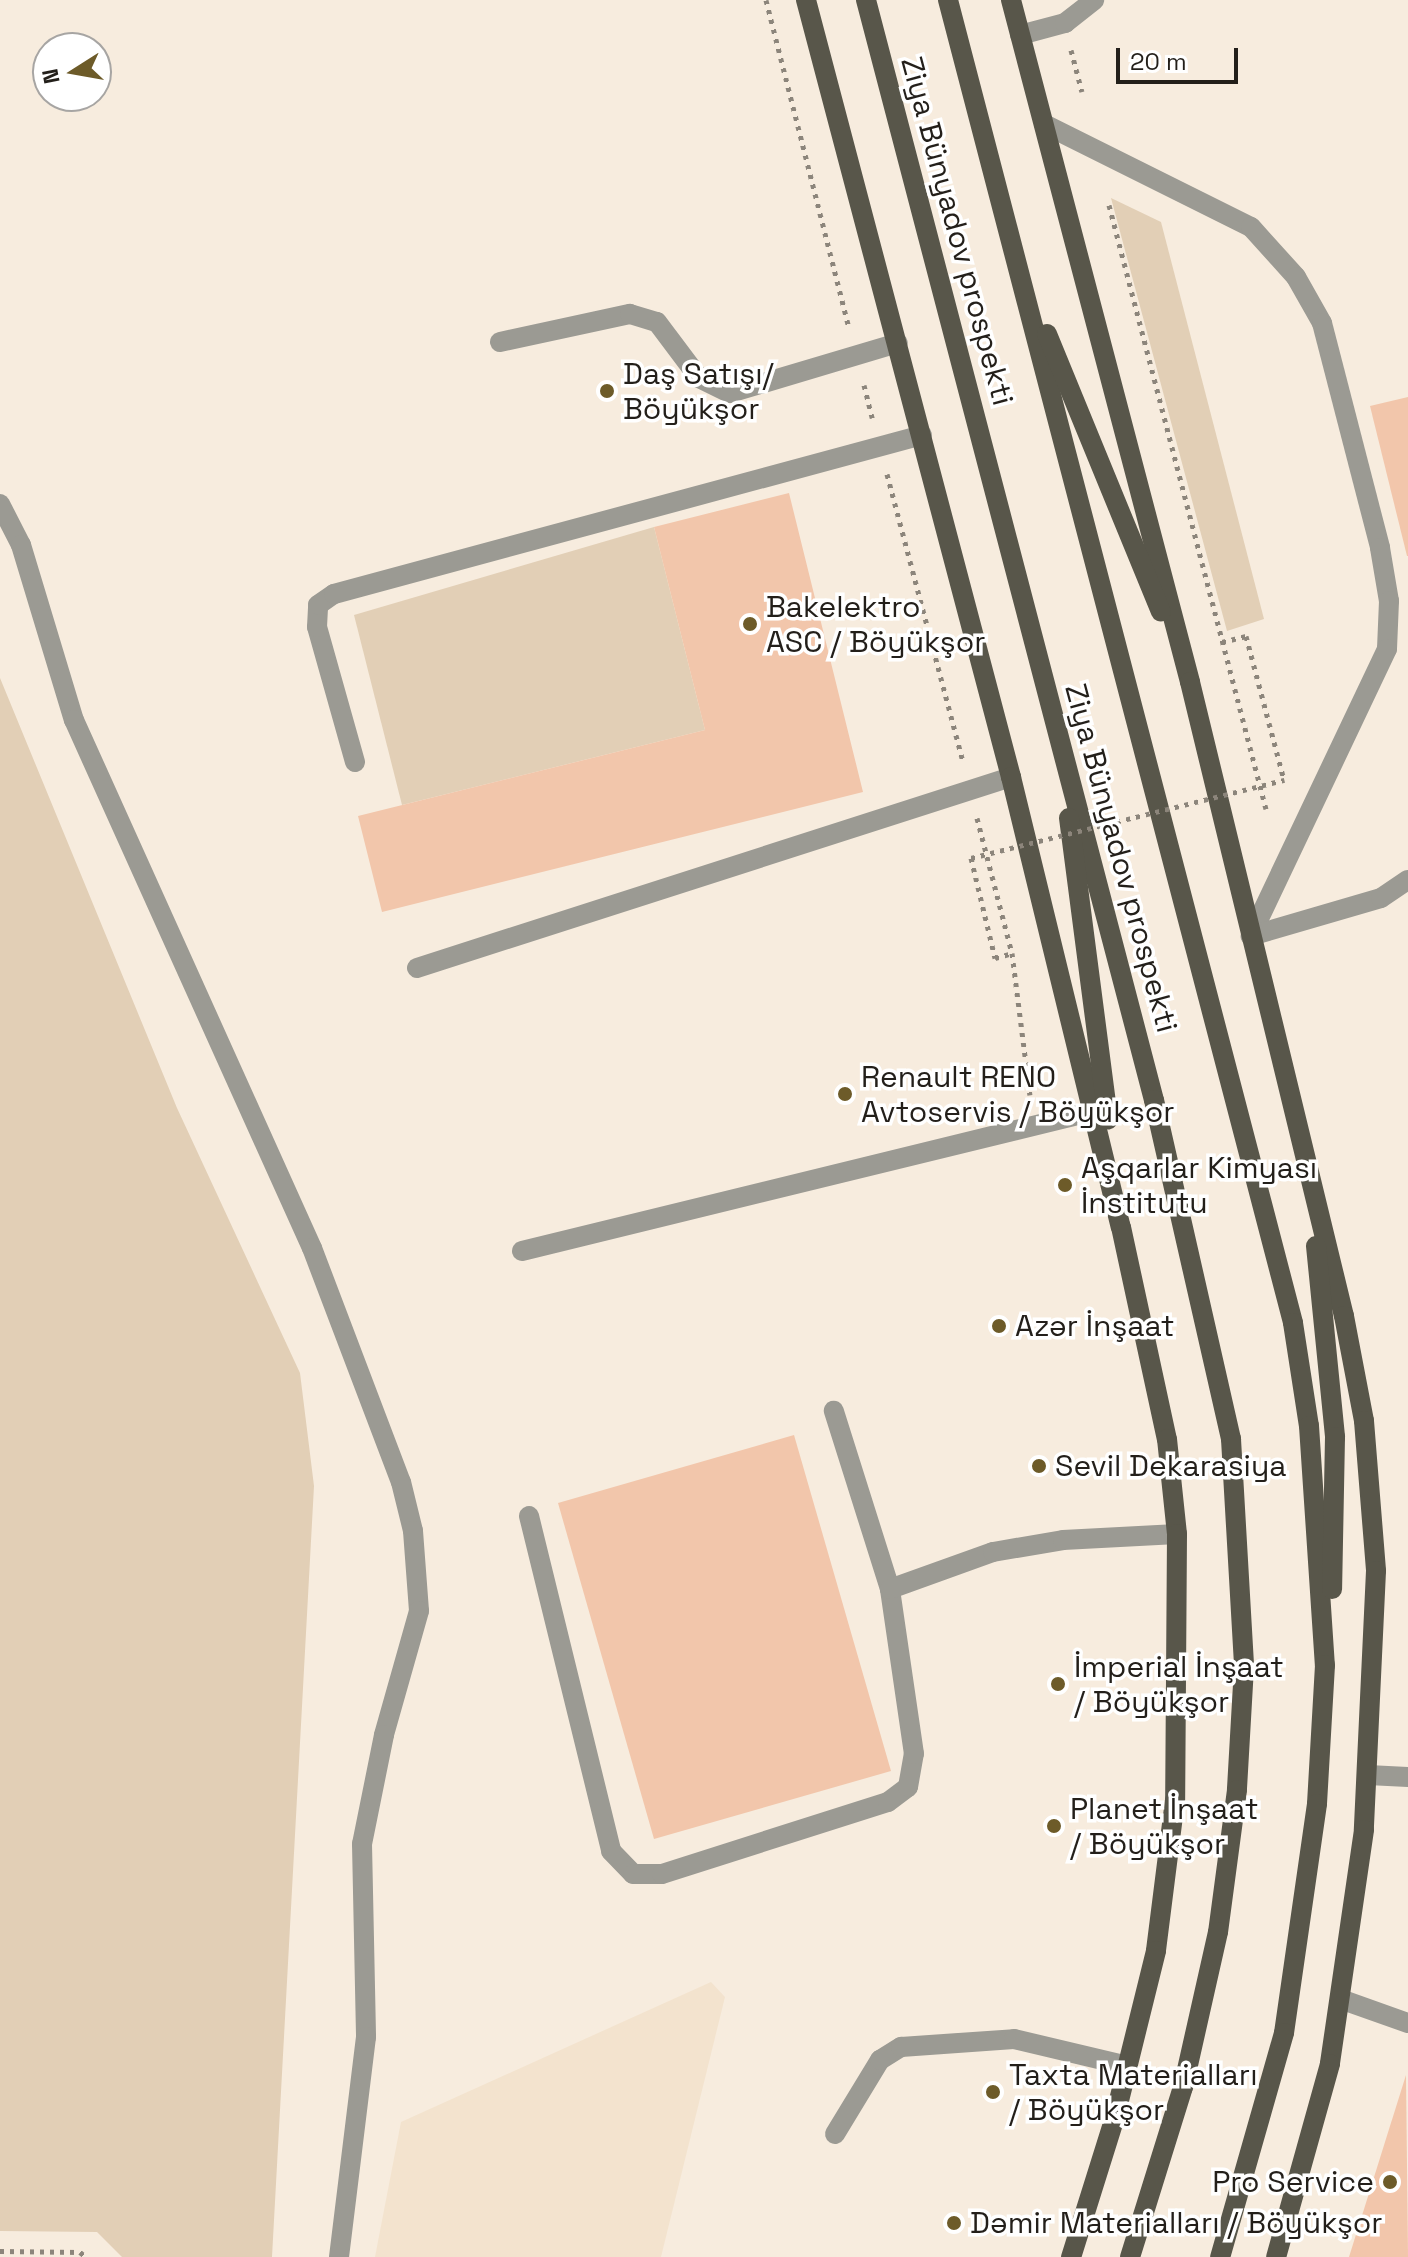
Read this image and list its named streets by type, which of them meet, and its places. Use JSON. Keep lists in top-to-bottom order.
{
  "streets": {
    "main road": ["Ziya Bünyadov prospekti"]
  },
  "places": [
    "Daş Satışı/ Böyükşor",
    "Bakelektro ASC / Böyükşor",
    "Renault RENO Avtoservis / Böyükşor",
    "Aşqarlar Kimyası İnstitutu",
    "Azər İnşaat",
    "Sevil Dekarasiya",
    "İmperial İnşaat / Böyükşor",
    "Planet İnşaat / Böyükşor",
    "Taxta Materialları / Böyükşor",
    "Pro Service",
    "Dəmir Materialları / Böyükşor"
  ],
  "scale_bar": "20 m",
  "north": "left"
}
